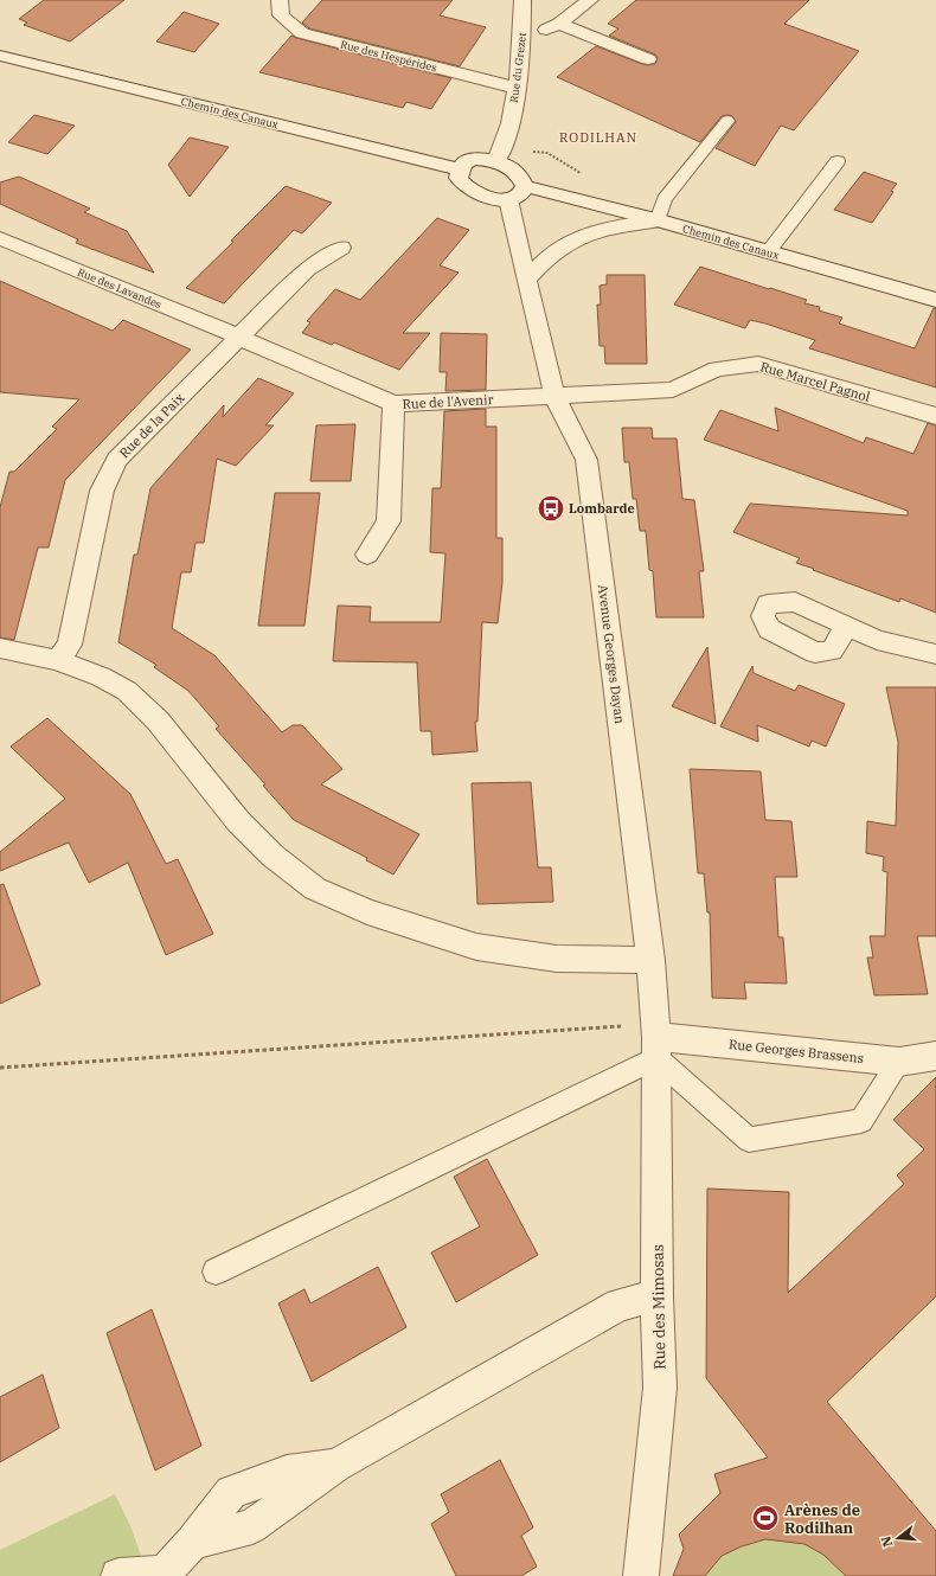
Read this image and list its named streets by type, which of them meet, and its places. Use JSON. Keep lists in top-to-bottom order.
{
  "streets": {
    "street": [
      "Rue des Hespérides",
      "Rue du Grezet",
      "Chemin des Canaux",
      "Rue des Lavandes",
      "Rue Marcel Pagnol",
      "Rue de l'Avenir",
      "Rue de la Paix",
      "Avenue Georges Dayan",
      "Rue Georges Brassens",
      "Rue des Mimosas"
    ]
  },
  "crossings": [
    ["Rue des Hespérides", "Rue du Grezet"],
    ["Rue du Grezet", "Chemin des Canaux"],
    ["Rue du Grezet", "Avenue Georges Dayan"],
    ["Chemin des Canaux", "Avenue Georges Dayan"],
    ["Rue des Lavandes", "Rue de l'Avenir"],
    ["Rue des Lavandes", "Rue de la Paix"],
    ["Rue Marcel Pagnol", "Rue de l'Avenir"],
    ["Rue Marcel Pagnol", "Avenue Georges Dayan"],
    ["Rue de l'Avenir", "Rue de la Paix"],
    ["Rue de l'Avenir", "Avenue Georges Dayan"],
    ["Avenue Georges Dayan", "Rue Georges Brassens"],
    ["Avenue Georges Dayan", "Rue des Mimosas"],
    ["Rue Georges Brassens", "Rue des Mimosas"]
  ],
  "districts": ["RODILHAN"],
  "places": {
    "bus stop": ["Lombarde"],
    "sports": ["Arènes de Rodilhan"]
  },
  "north": "left"
}
